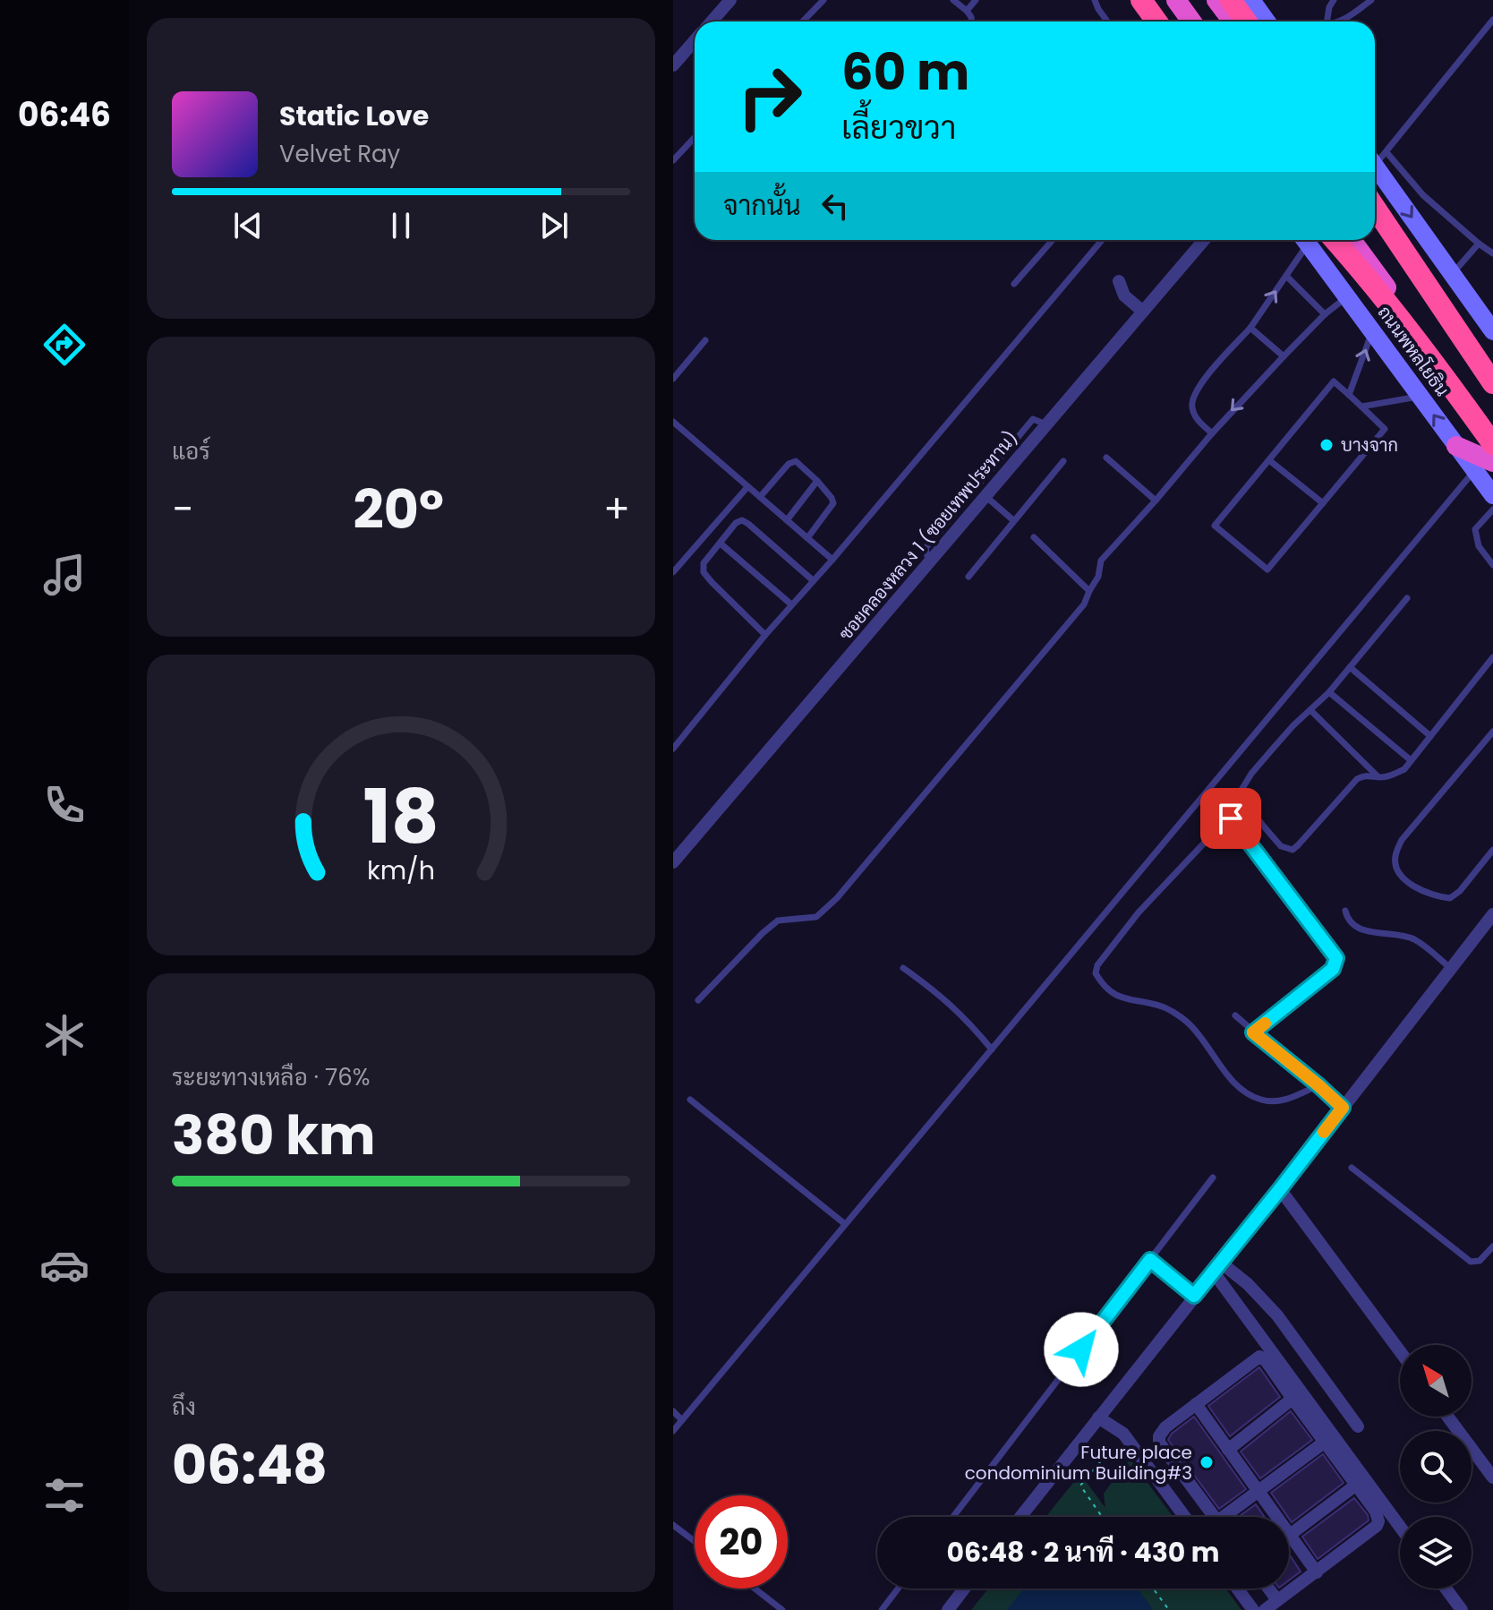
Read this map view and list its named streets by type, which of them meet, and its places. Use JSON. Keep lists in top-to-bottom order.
{
  "streets": {
    "highway": ["ถนนพหลโยธิน"],
    "street": ["ซอยคลองหลวง 1 (ซอยเทพประทาน)"]
  },
  "places": ["บางจาก", "Future place condominium Building#3"],
  "north": "top left",
  "page": {
    "tabs": "06:46",
    "turn": ["60 m", "เลี้ยวขวา"],
    "song": ["Static Love", "Velvet Ray"],
    "then": "จากนั้น",
    "tile": [
      "แอร์",
      ["ระยะทางเหลือ · 76%", "380 km"],
      ["ถึง", "06:48"]
    ],
    "heat": ["−", "20°", "+"],
    "limit": "20",
    "trip": "06:48 · 2 นาที · 430 m",
    "gauge": ["18", "km/h"]
  }
}
